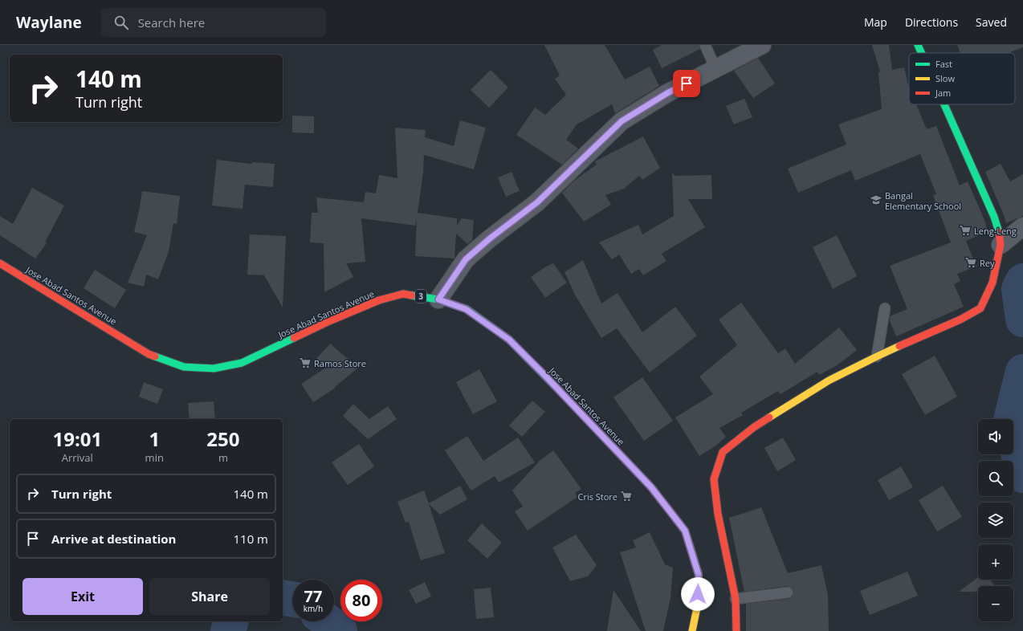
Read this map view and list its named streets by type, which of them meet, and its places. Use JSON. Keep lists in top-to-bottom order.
{
  "streets": {
    "main road": ["Jose Abad Santos Avenue", "3"]
  },
  "places": {
    "school or university": ["Bangal Elementary School"],
    "supermarket": [
      "Leng-Leng",
      "Rey",
      "Ramos Store",
      "Cris Store"
    ]
  },
  "legend": ["Fast", "Slow", "Jam"],
  "page": {
    "header": "Waylane",
    "search": "Search here",
    "nav": ["Map", "Directions", "Saved"],
    "turn": ["140 m", "Turn right"],
    "map_buttons": ["+", "−"],
    "eta": [
      "19:01",
      "Arrival",
      "1",
      "min",
      "250",
      "m"
    ],
    "list": [
      {
        "name": "Turn right",
        "value": "140 m"
      },
      {
        "name": "Arrive at destination",
        "value": "110 m"
      }
    ],
    "buttons": ["Exit", "Share"],
    "speed": "77 km/h",
    "limit": "80"
  }
}
